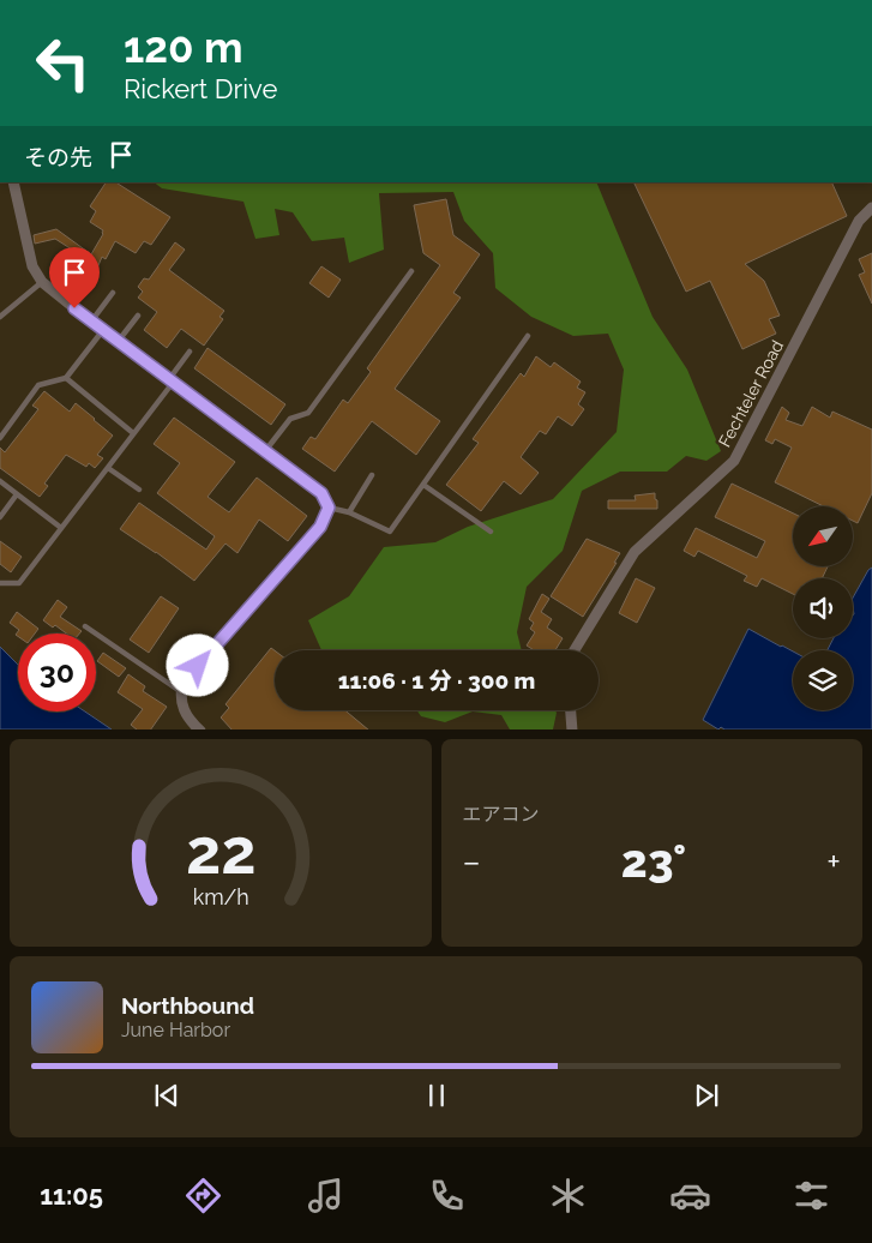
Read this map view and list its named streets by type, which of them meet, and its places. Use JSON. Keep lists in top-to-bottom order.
{
  "streets": {
    "street": ["Fechteler Road"]
  },
  "north": "bottom left",
  "page": {
    "turn": ["120 m", "Rickert Drive"],
    "then": "その先",
    "limit": "30",
    "trip": "11:06 · 1 分 · 300 m",
    "tile": "エアコン",
    "heat": ["−", "23°", "+"],
    "song": ["Northbound", "June Harbor"],
    "tabs": "11:05",
    "gauge": ["22", "km/h"]
  }
}
